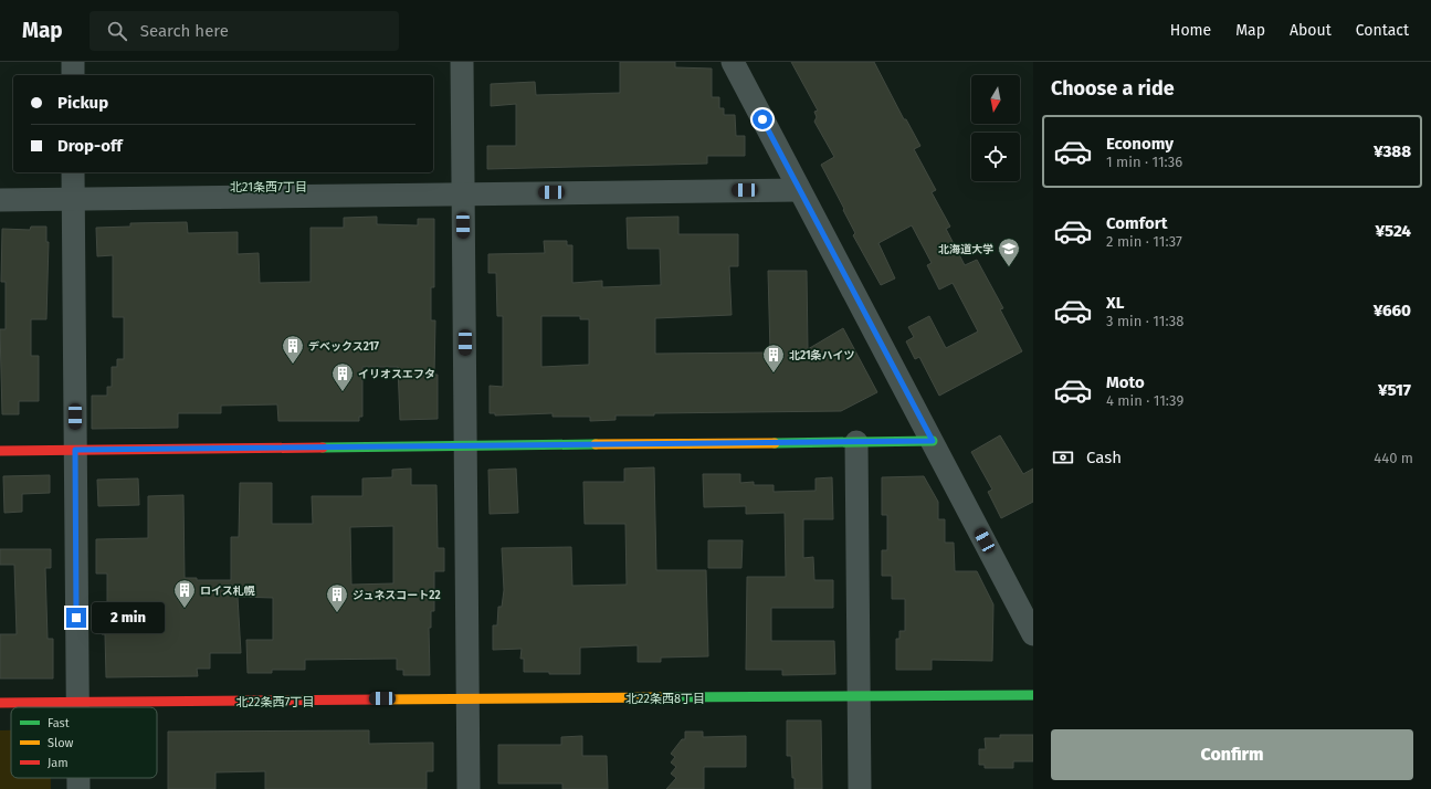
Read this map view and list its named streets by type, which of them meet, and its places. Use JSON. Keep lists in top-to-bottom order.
{
  "districts": ["北21条西7丁目", "北22条西8丁目", "北22条西7丁目"],
  "places": {
    "school or university": ["北海道大学"],
    "building": [
      "デベックス217",
      "北21条ハイツ",
      "イリオスエフタ",
      "ロイス札幌",
      "ジュネスコート22"
    ]
  },
  "legend": ["Fast", "Slow", "Jam"],
  "north": "bottom",
  "page": {
    "header": "Map",
    "search": "Search here",
    "nav": [
      "Home",
      "Map",
      "About",
      "Contact"
    ],
    "heading": "Choose a ride",
    "banner": ["Pickup", "Drop-off"],
    "list": [
      {
        "name": "Economy",
        "note": "1 min · 11:36",
        "value": "¥388"
      },
      {
        "name": "Comfort",
        "note": "2 min · 11:37",
        "value": "¥524"
      },
      {
        "name": "XL",
        "note": "3 min · 11:38",
        "value": "¥660"
      },
      {
        "name": "Moto",
        "note": "4 min · 11:39",
        "value": "¥517"
      }
    ],
    "pay": ["Cash", "440 m"],
    "bubble": "2 min",
    "buttons": "Confirm"
  }
}
